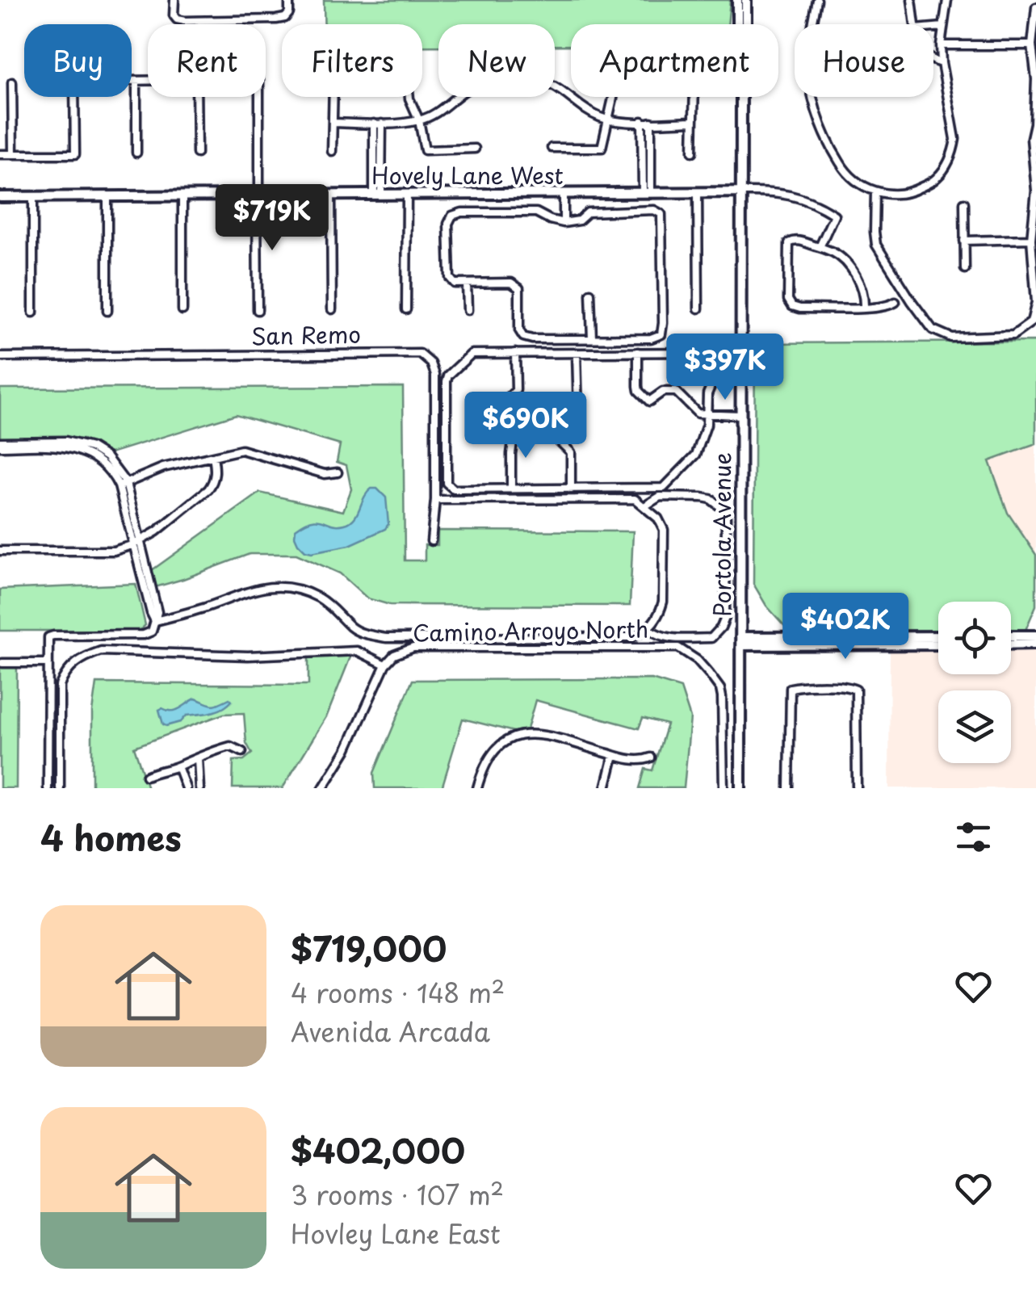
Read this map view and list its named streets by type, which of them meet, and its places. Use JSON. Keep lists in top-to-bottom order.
{
  "streets": {
    "street": [
      "Hovely Lane West",
      "San Remo",
      "Portola Avenue",
      "Camino Arroyo North"
    ]
  },
  "crossings": [
    ["Hovely Lane West", "Portola Avenue"]
  ],
  "page": {
    "chip": [
      "Buy",
      "Rent",
      "Filters",
      "New",
      "Apartment",
      "House"
    ],
    "price": [
      "$719K",
      "$397K",
      "$690K",
      "$402K"
    ],
    "heading": "4 homes",
    "list": [
      {
        "name": "$719,000",
        "note": "4 rooms · 148 m² · Avenida Arcada"
      },
      {
        "name": "$402,000",
        "note": "3 rooms · 107 m² · Hovley Lane East"
      }
    ]
  }
}
